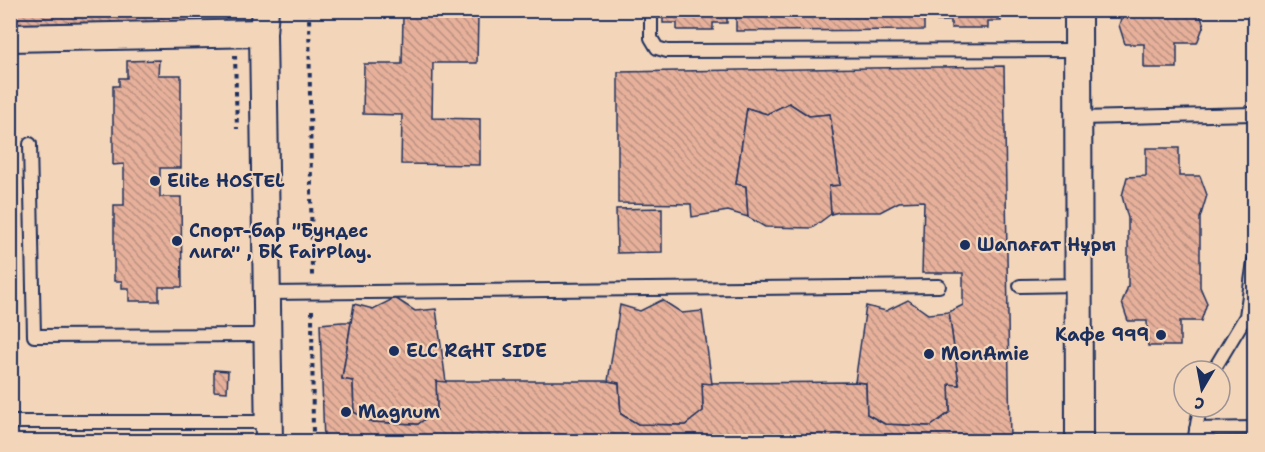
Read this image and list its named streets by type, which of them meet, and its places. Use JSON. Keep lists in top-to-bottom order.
{
  "places": [
    "Elite HOSTEL",
    "Спорт-бар \"Бундес лига\" , БК FairPlay.",
    "Шапағат Нұры",
    "Кафе 999",
    "ELC RGHT SIDE",
    "MonAmie",
    "Magnum"
  ],
  "north": "bottom"
}
